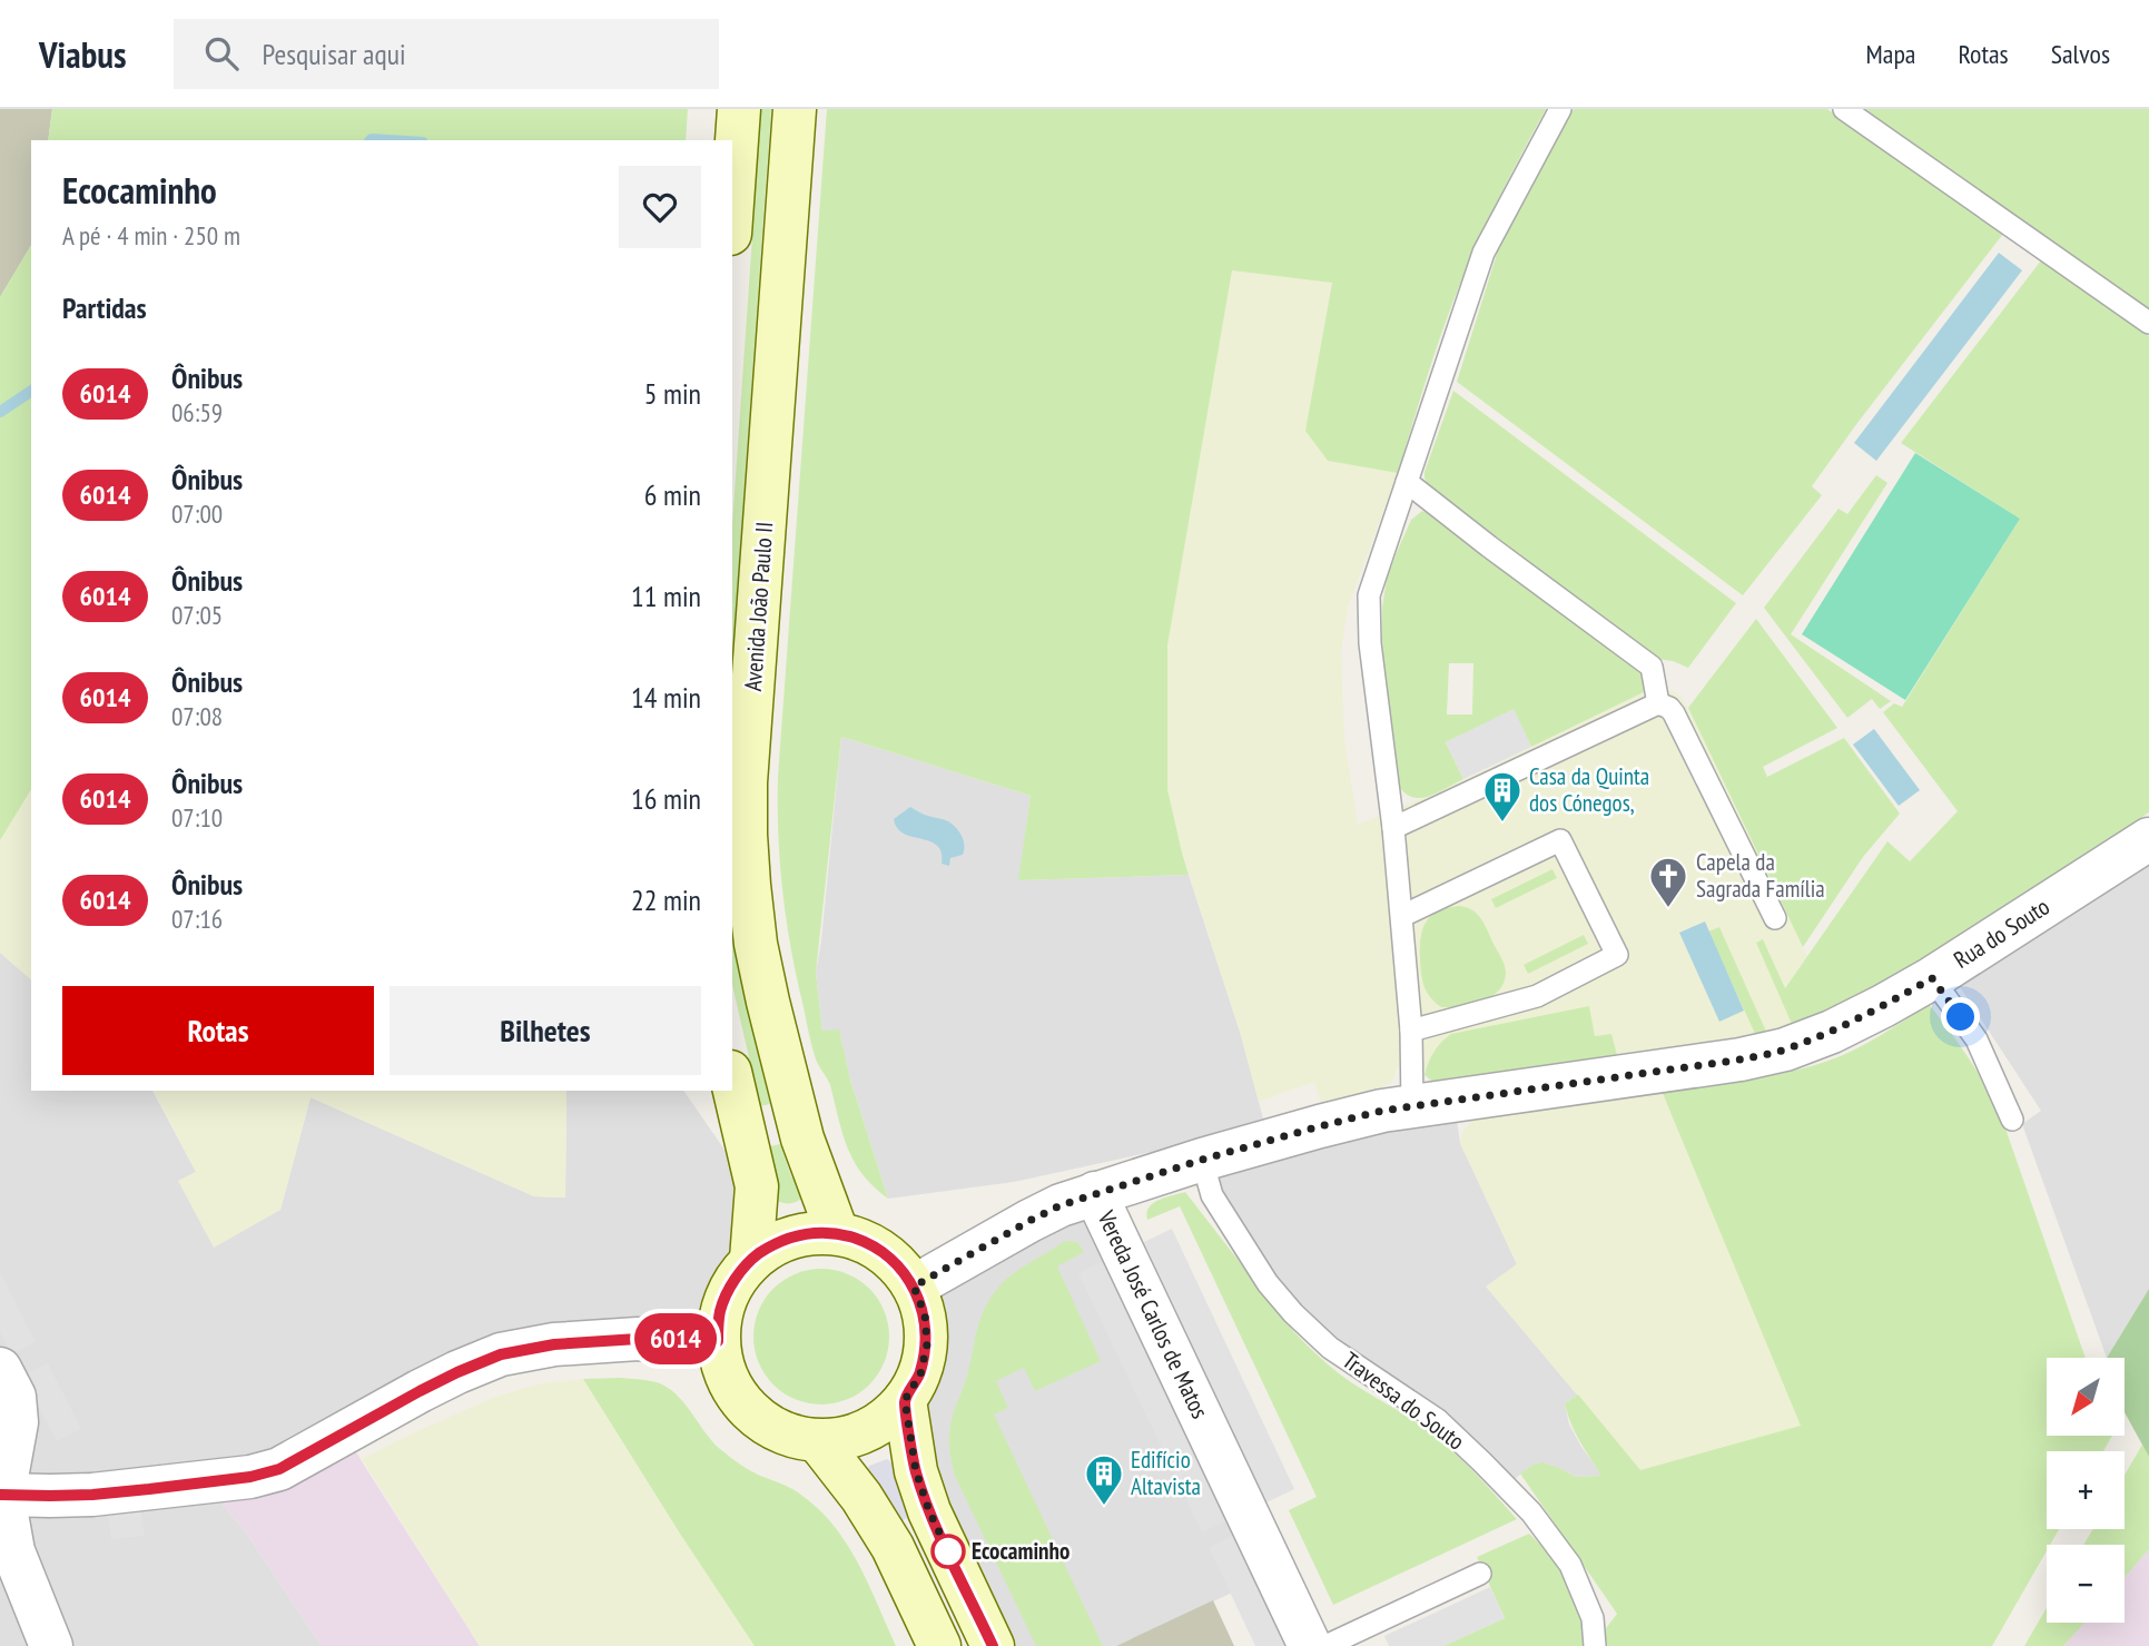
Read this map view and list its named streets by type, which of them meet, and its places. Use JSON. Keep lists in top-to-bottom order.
{
  "streets": {
    "main road": ["Avenida João Paulo II"],
    "street": ["Rua do Souto", "Vereda José Carlos de Matos"],
    "lane": ["Travessa do Souto"]
  },
  "crossings": [
    ["Avenida João Paulo II", "Rua do Souto"],
    ["Rua do Souto", "Vereda José Carlos de Matos"],
    ["Rua do Souto", "Travessa do Souto"]
  ],
  "places": {
    "building": ["Casa da Quinta dos Cónegos,", "Edifício Altavista"],
    "church": ["Capela da Sagrada Família"],
    "other": ["Ecocaminho"]
  },
  "lines": ["bus line 6014"],
  "north": "bottom left",
  "page": {
    "header": "Viabus",
    "search": "Pesquisar aqui",
    "nav": ["Mapa", "Rotas", "Salvos"],
    "on_map": "6014",
    "heading": [
      ["Ecocaminho", "A pé · 4 min · 250 m"],
      "Partidas"
    ],
    "list": [
      {
        "mark": "6014",
        "name": "Ônibus",
        "note": "06:59",
        "value": "5 min"
      },
      {
        "mark": "6014",
        "name": "Ônibus",
        "note": "07:00",
        "value": "6 min"
      },
      {
        "mark": "6014",
        "name": "Ônibus",
        "note": "07:05",
        "value": "11 min"
      },
      {
        "mark": "6014",
        "name": "Ônibus",
        "note": "07:08",
        "value": "14 min"
      },
      {
        "mark": "6014",
        "name": "Ônibus",
        "note": "07:10",
        "value": "16 min"
      },
      {
        "mark": "6014",
        "name": "Ônibus",
        "note": "07:16",
        "value": "22 min"
      }
    ],
    "buttons": ["Rotas", "Bilhetes"],
    "map_buttons": ["+", "−"]
  }
}
